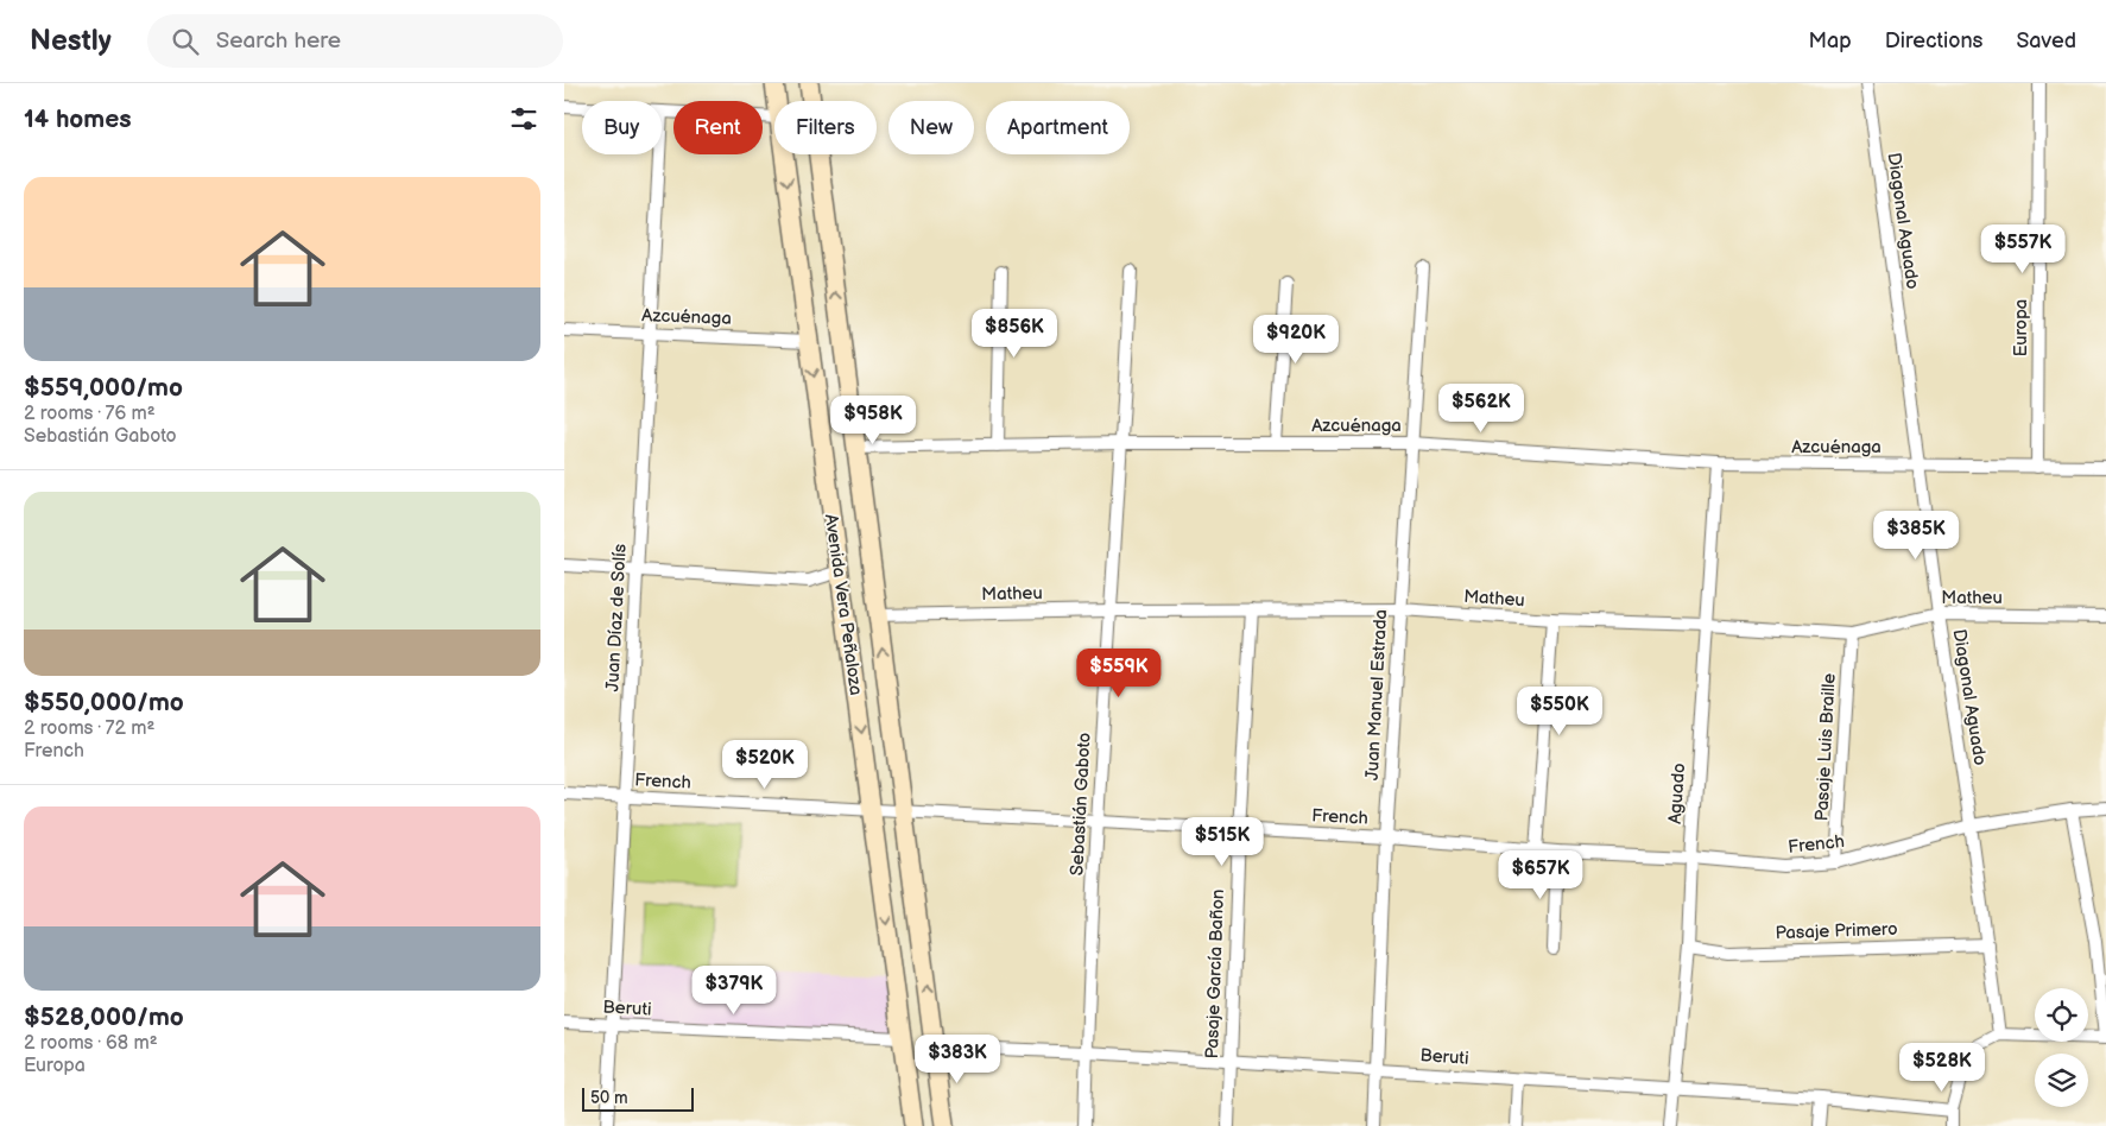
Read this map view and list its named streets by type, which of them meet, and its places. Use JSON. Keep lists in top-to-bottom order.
{
  "streets": {
    "main road": ["Avenida Vera Peñaloza"],
    "street": [
      "Diagonal Aguado",
      "Azcuénaga",
      "Europa",
      "Matheu",
      "Juan Díaz de Solís",
      "Juan Manuel Estrada",
      "Pasaje Luis Braille",
      "French",
      "Aguado",
      "Sebastián Gaboto",
      "Pasaje Primero",
      "Pasaje García Bañon",
      "Beruti"
    ]
  },
  "crossings": [
    ["Diagonal Aguado", "Azcuénaga"],
    ["Diagonal Aguado", "Matheu"],
    ["Diagonal Aguado", "French"],
    ["Diagonal Aguado", "Pasaje Primero"],
    ["Azcuénaga", "Europa"],
    ["Azcuénaga", "Avenida Vera Peñaloza"],
    ["Azcuénaga", "Juan Díaz de Solís"],
    ["Azcuénaga", "Juan Manuel Estrada"],
    ["Azcuénaga", "Aguado"],
    ["Azcuénaga", "Sebastián Gaboto"],
    ["Matheu", "Avenida Vera Peñaloza"],
    ["Matheu", "Juan Manuel Estrada"],
    ["Matheu", "Pasaje Luis Braille"],
    ["Matheu", "Aguado"],
    ["Matheu", "Sebastián Gaboto"],
    ["Matheu", "Pasaje García Bañon"],
    ["Avenida Vera Peñaloza", "French"],
    ["Avenida Vera Peñaloza", "Beruti"],
    ["Juan Díaz de Solís", "French"],
    ["Juan Díaz de Solís", "Beruti"],
    ["Juan Manuel Estrada", "French"],
    ["Juan Manuel Estrada", "Beruti"],
    ["Pasaje Luis Braille", "French"],
    ["French", "Aguado"],
    ["French", "Sebastián Gaboto"],
    ["French", "Pasaje García Bañon"],
    ["Aguado", "Pasaje Primero"],
    ["Aguado", "Beruti"],
    ["Sebastián Gaboto", "Beruti"],
    ["Pasaje García Bañon", "Beruti"]
  ],
  "scale_bar": "50 m",
  "page": {
    "header": "Nestly",
    "search": "Search here",
    "nav": ["Map", "Directions", "Saved"],
    "heading": "14 homes",
    "chip": [
      "Buy",
      "Rent",
      "Filters",
      "New",
      "Apartment"
    ],
    "list": [
      {
        "name": "$559,000/mo",
        "note": "2 rooms · 76 m² · Sebastián Gaboto"
      },
      {
        "name": "$550,000/mo",
        "note": "2 rooms · 72 m² · French"
      },
      {
        "name": "$528,000/mo",
        "note": "2 rooms · 68 m² · Europa"
      }
    ],
    "price": [
      "$557K",
      "$856K",
      "$920K",
      "$562K",
      "$958K",
      "$385K",
      "$559K",
      "$550K",
      "$520K",
      "$515K",
      "$657K",
      "$379K",
      "$383K",
      "$528K"
    ],
    "scale": "50 m"
  }
}
